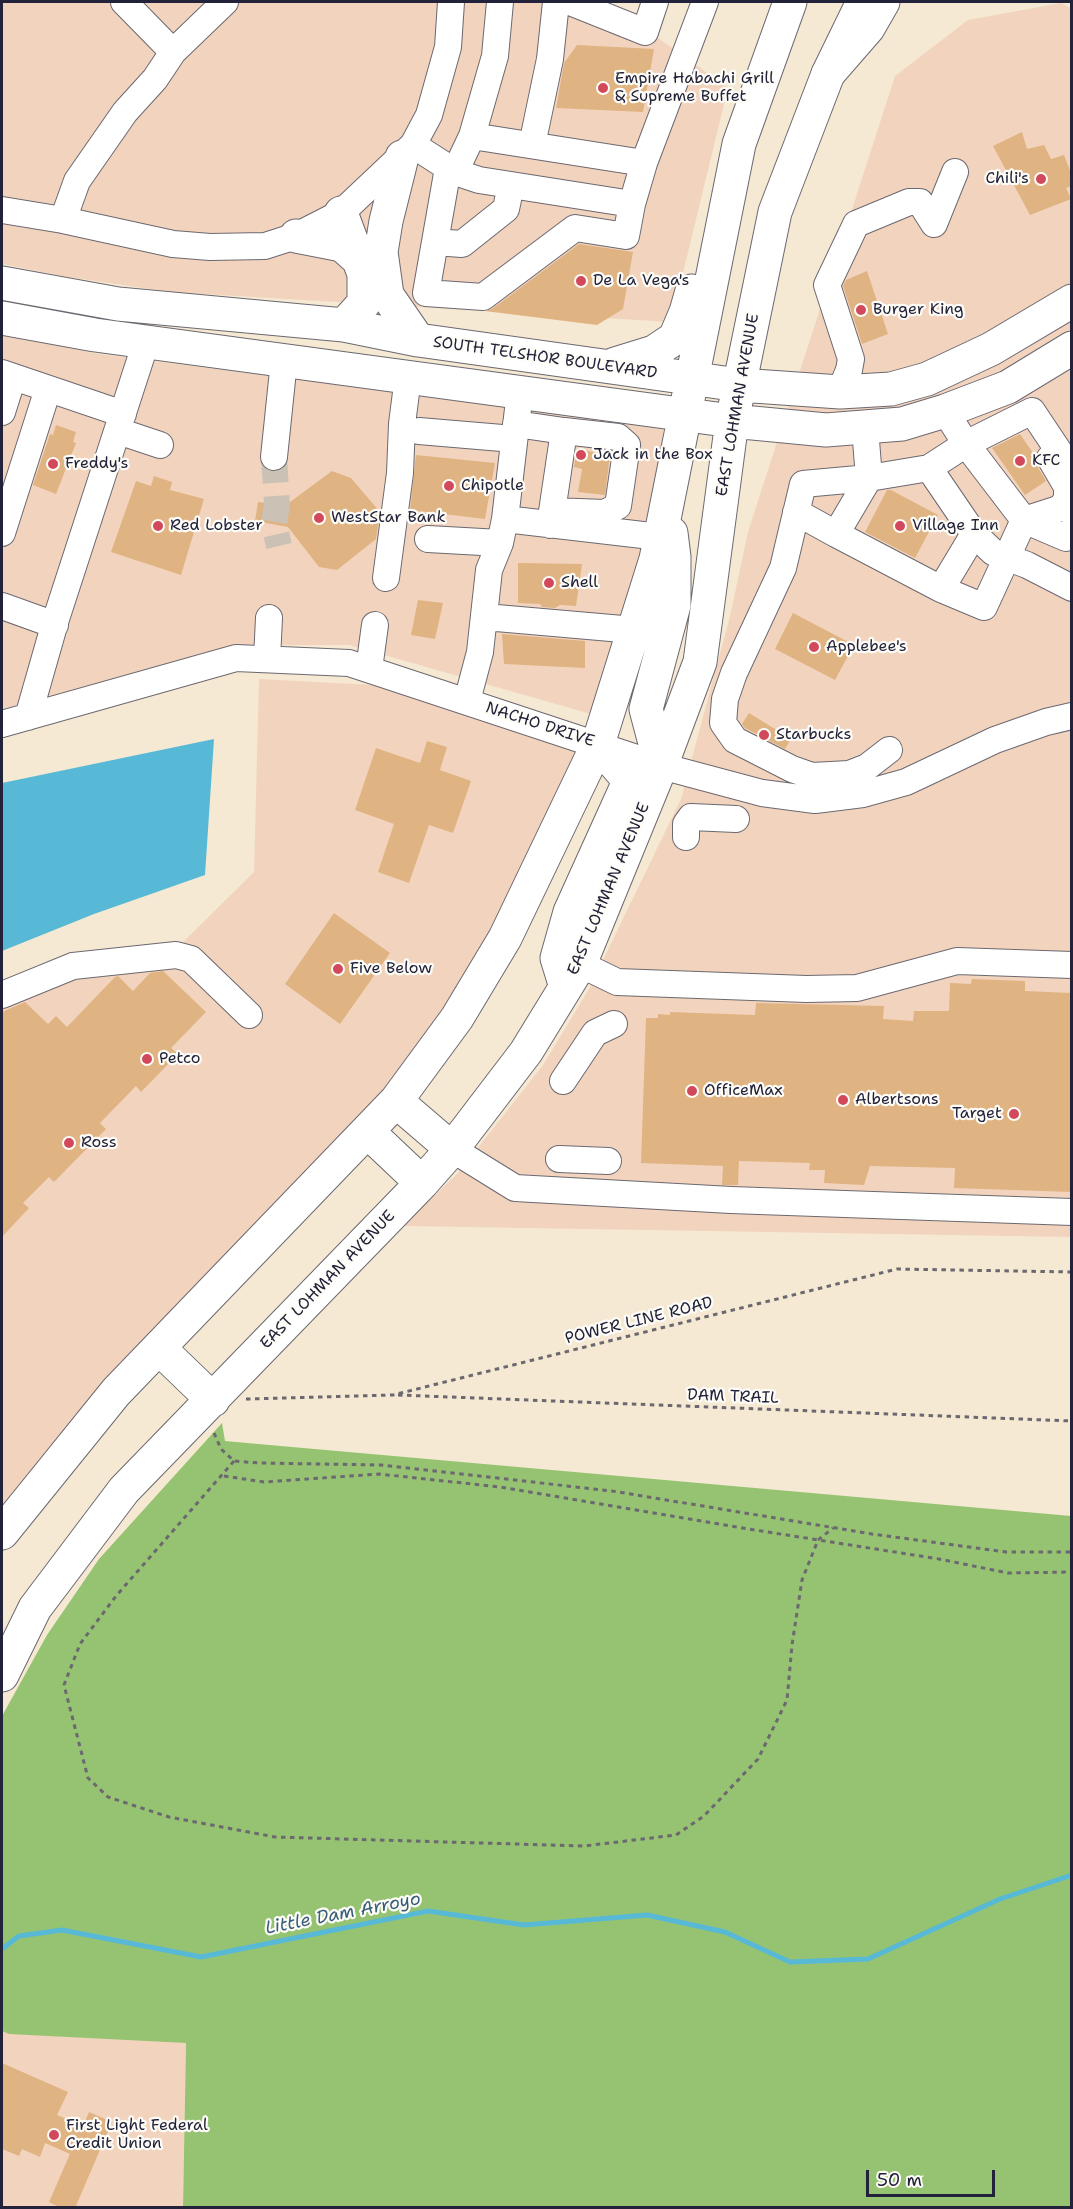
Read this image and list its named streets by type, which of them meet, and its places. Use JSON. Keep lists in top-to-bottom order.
{
  "streets": {
    "main road": ["SOUTH TELSHOR BOULEVARD", "EAST LOHMAN AVENUE"],
    "street": ["NACHO DRIVE"],
    "path": ["POWER LINE ROAD", "DAM TRAIL"]
  },
  "crossings": [
    ["SOUTH TELSHOR BOULEVARD", "EAST LOHMAN AVENUE"],
    ["EAST LOHMAN AVENUE", "NACHO DRIVE"],
    ["EAST LOHMAN AVENUE", "POWER LINE ROAD"],
    ["POWER LINE ROAD", "DAM TRAIL"]
  ],
  "water": ["Little Dam Arroyo"],
  "places": [
    "Empire Habachi Grill & Supreme Buffet",
    "Chili's",
    "De La Vega's",
    "Burger King",
    "Jack in the Box",
    "KFC",
    "Freddy's",
    "Chipotle",
    "WestStar Bank",
    "Red Lobster",
    "Village Inn",
    "Shell",
    "Applebee's",
    "Starbucks",
    "Five Below",
    "Petco",
    "OfficeMax",
    "Albertsons",
    "Target",
    "Ross",
    "First Light Federal Credit Union"
  ],
  "scale_bar": "50 m"
}
